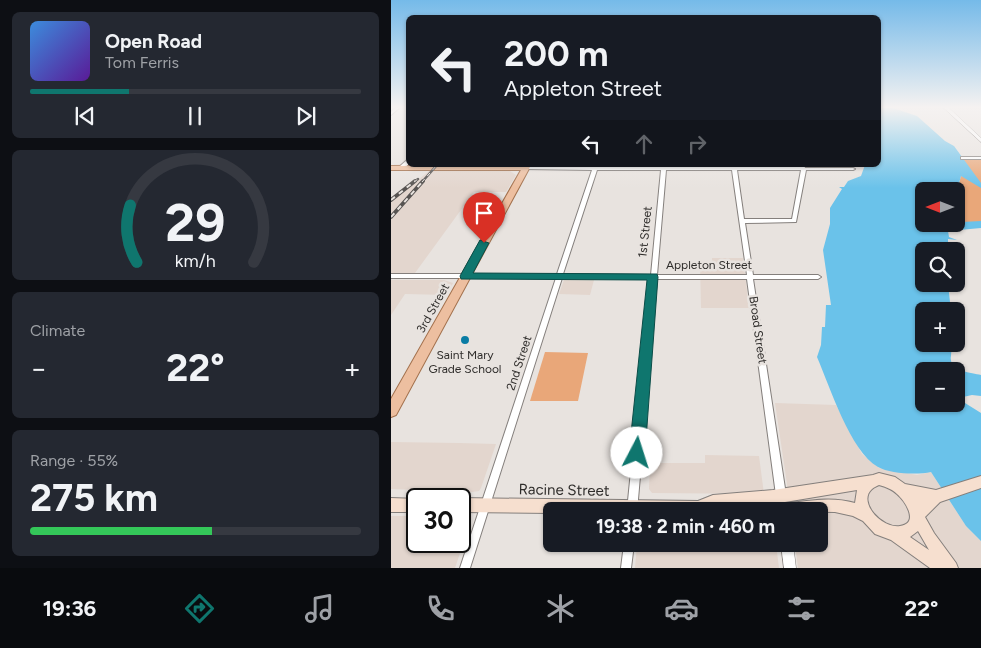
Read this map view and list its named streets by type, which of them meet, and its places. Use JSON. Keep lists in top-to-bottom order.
{
  "streets": {
    "main road": ["3rd Street", "Racine Street"],
    "street": [
      "1st Street",
      "Appleton Street",
      "Broad Street",
      "2nd Street"
    ]
  },
  "crossings": [
    ["1st Street", "Appleton Street"],
    ["Appleton Street", "3rd Street"],
    ["Appleton Street", "Broad Street"],
    ["Appleton Street", "2nd Street"],
    ["Broad Street", "Racine Street"],
    ["2nd Street", "Racine Street"]
  ],
  "places": ["Saint Mary Grade School"],
  "north": "left",
  "page": {
    "turn": ["200 m", "Appleton Street"],
    "song": ["Open Road", "Tom Ferris"],
    "map_buttons": ["+", "−"],
    "tile": [
      "Climate",
      ["Range · 55%", "275 km"]
    ],
    "heat": ["−", "22°", "+"],
    "limit": "30",
    "trip": "19:38 · 2 min · 460 m",
    "tabs": ["19:36", "22°"],
    "gauge": ["29", "km/h"]
  }
}
